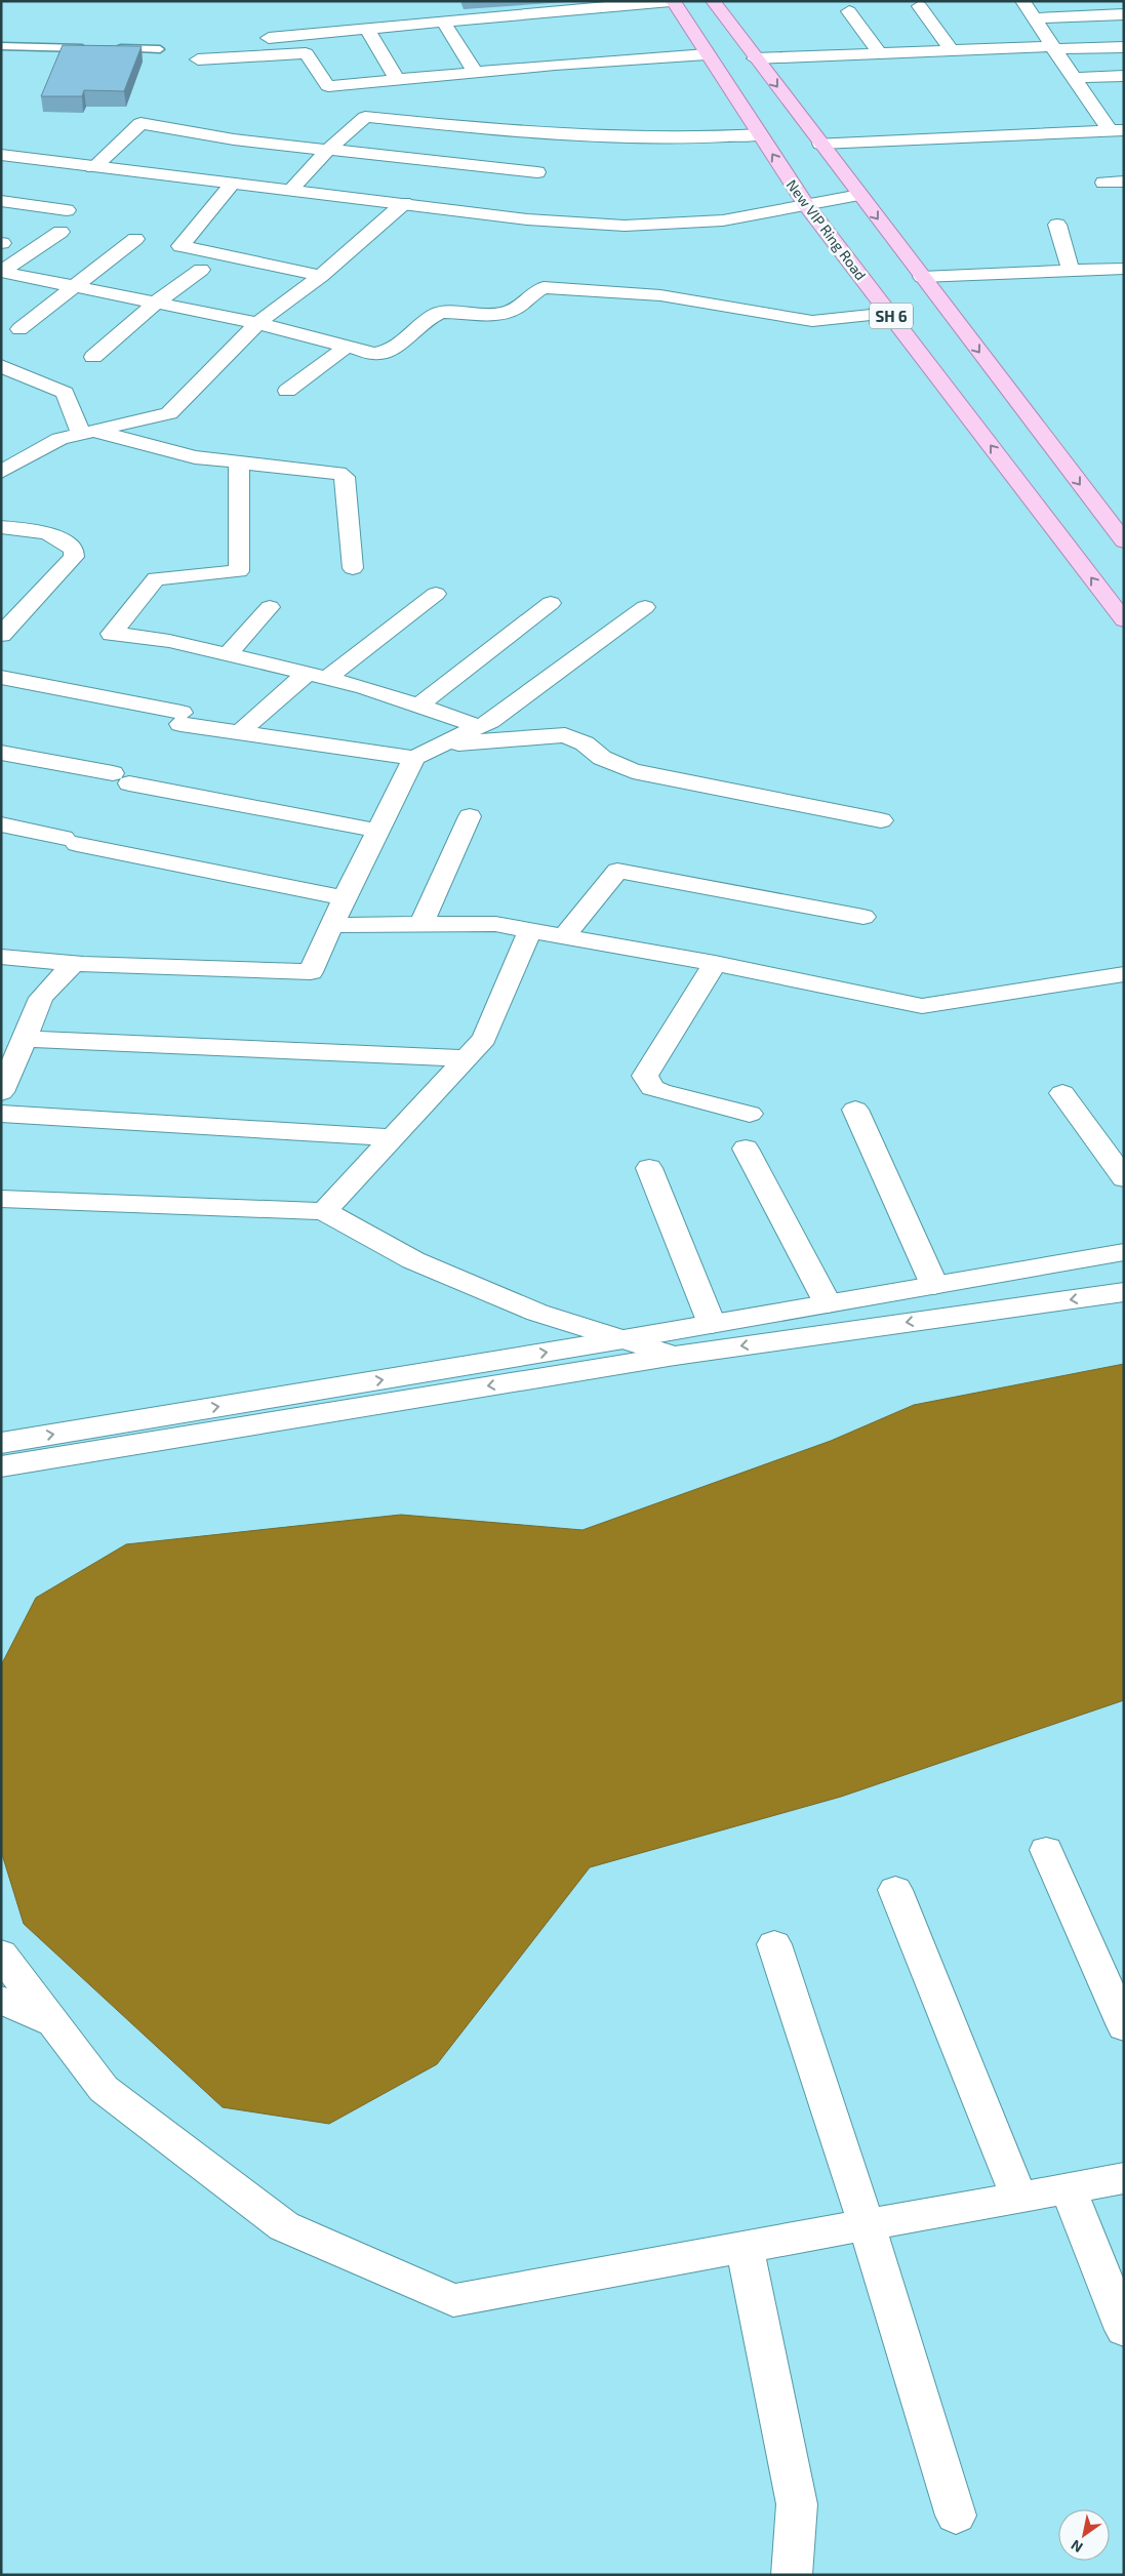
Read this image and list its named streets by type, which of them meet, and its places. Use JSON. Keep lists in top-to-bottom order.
{
  "streets": {
    "main road": ["New VIP Ring Road", "SH 6"]
  },
  "north": "bottom left"
}
